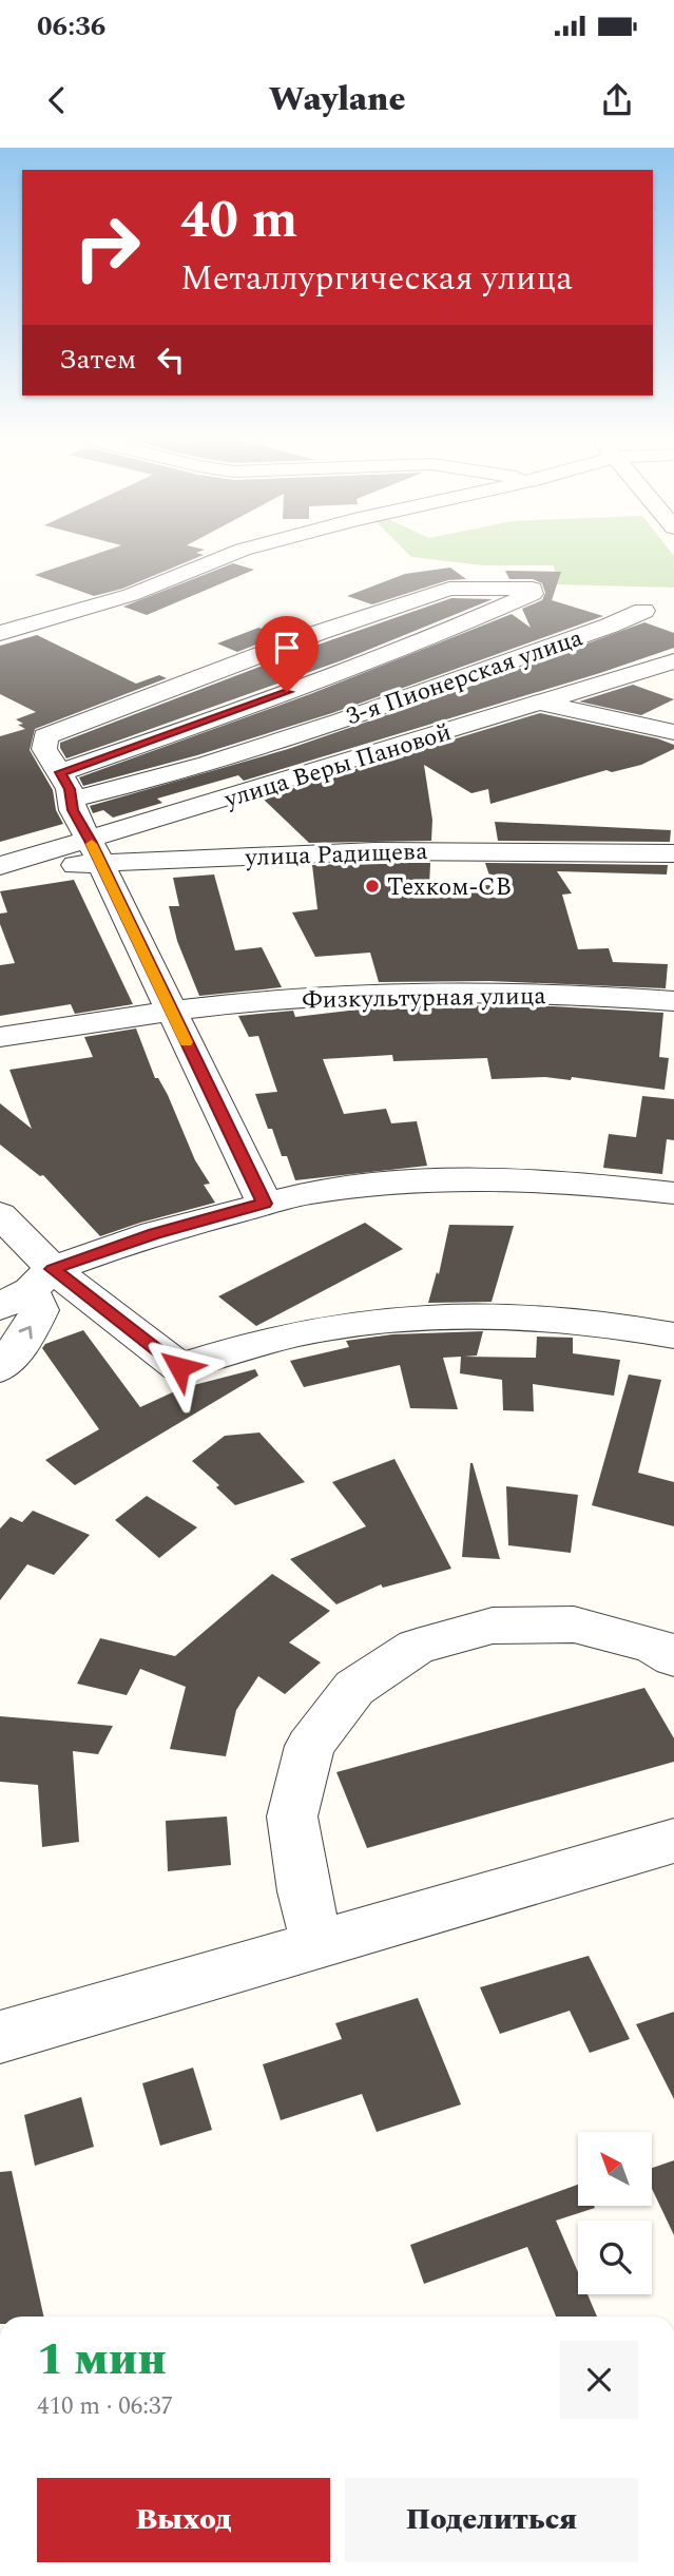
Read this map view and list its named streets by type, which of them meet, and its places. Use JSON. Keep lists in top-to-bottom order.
{
  "streets": {
    "street": [
      "3-я Пионерская улица",
      "улица Веры Пановой",
      "улица Радищева",
      "Физкультурная улица"
    ]
  },
  "crossings": [
    ["улица Веры Пановой", "улица Радищева"]
  ],
  "places": ["Техком-СВ"],
  "north": "top left",
  "page": {
    "status": "06:36",
    "header": "Waylane",
    "turn": ["40 m", "Металлургическая улица"],
    "then": "Затем",
    "heading": ["1 мин", "410 m · 06:37"],
    "buttons": ["Выход", "Поделиться"]
  }
}
